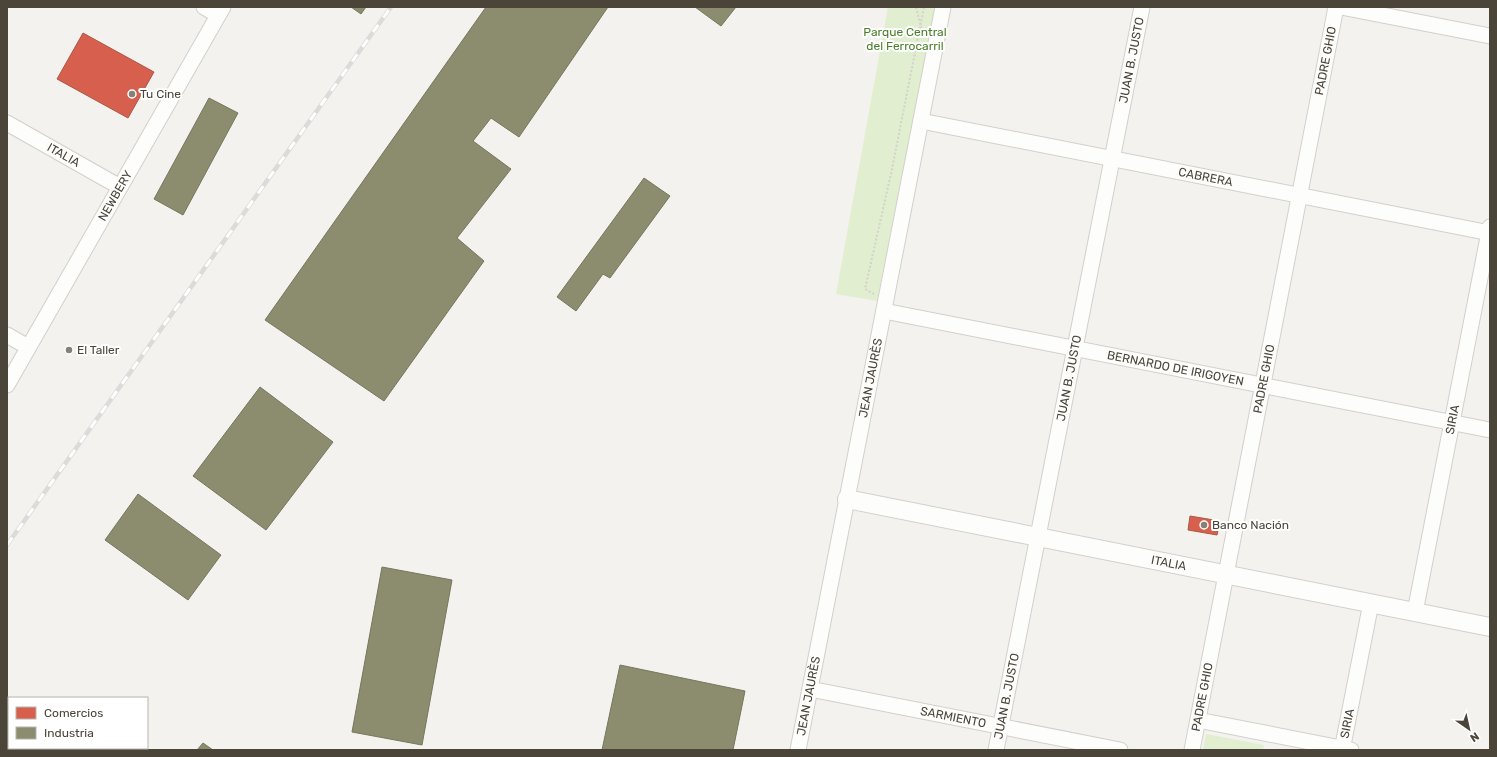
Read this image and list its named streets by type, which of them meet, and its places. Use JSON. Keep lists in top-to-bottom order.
{
  "streets": {
    "street": [
      "PADRE GHIO",
      "JUAN B. JUSTO",
      "ITALIA",
      "CABRERA",
      "NEWBERY",
      "BERNARDO DE IRIGOYEN",
      "JEAN JAURÈS",
      "SIRIA",
      "SARMIENTO"
    ]
  },
  "crossings": [
    ["PADRE GHIO", "ITALIA"],
    ["PADRE GHIO", "CABRERA"],
    ["PADRE GHIO", "BERNARDO DE IRIGOYEN"],
    ["JUAN B. JUSTO", "ITALIA"],
    ["JUAN B. JUSTO", "CABRERA"],
    ["JUAN B. JUSTO", "BERNARDO DE IRIGOYEN"],
    ["JUAN B. JUSTO", "SARMIENTO"],
    ["ITALIA", "NEWBERY"],
    ["ITALIA", "JEAN JAURÈS"],
    ["ITALIA", "SIRIA"],
    ["CABRERA", "JEAN JAURÈS"],
    ["CABRERA", "SIRIA"],
    ["BERNARDO DE IRIGOYEN", "JEAN JAURÈS"],
    ["BERNARDO DE IRIGOYEN", "SIRIA"],
    ["JEAN JAURÈS", "SARMIENTO"]
  ],
  "parks": ["Parque Central del Ferrocarril"],
  "places": ["Tu Cine", "El Taller", "Banco Nación"],
  "legend": ["Comercios", "Industria"],
  "north": "bottom right"
}
